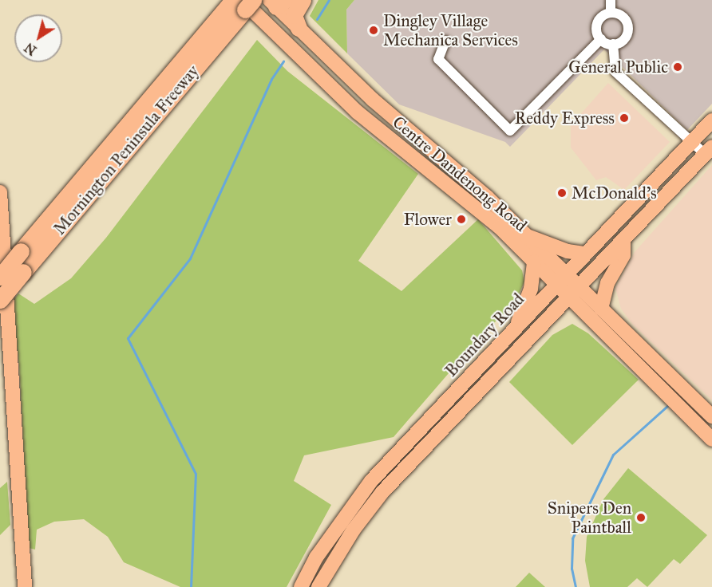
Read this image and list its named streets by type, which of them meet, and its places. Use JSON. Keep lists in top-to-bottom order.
{
  "streets": {
    "highway": ["Mornington Peninsula Freeway"],
    "main road": ["Centre Dandenong Road", "Boundary Road"]
  },
  "crossings": [
    ["Mornington Peninsula Freeway", "Centre Dandenong Road"],
    ["Centre Dandenong Road", "Boundary Road"]
  ],
  "places": [
    "Dingley Village Mechanica Services",
    "General Public",
    "Reddy Express",
    "McDonald's",
    "Flower",
    "Snipers Den Paintball"
  ],
  "north": "bottom left"
}
